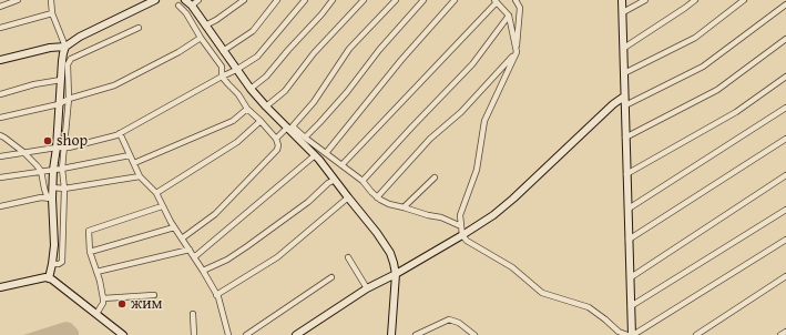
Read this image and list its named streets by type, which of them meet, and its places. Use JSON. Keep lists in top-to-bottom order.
{
  "places": ["shop", "жим"]
}
